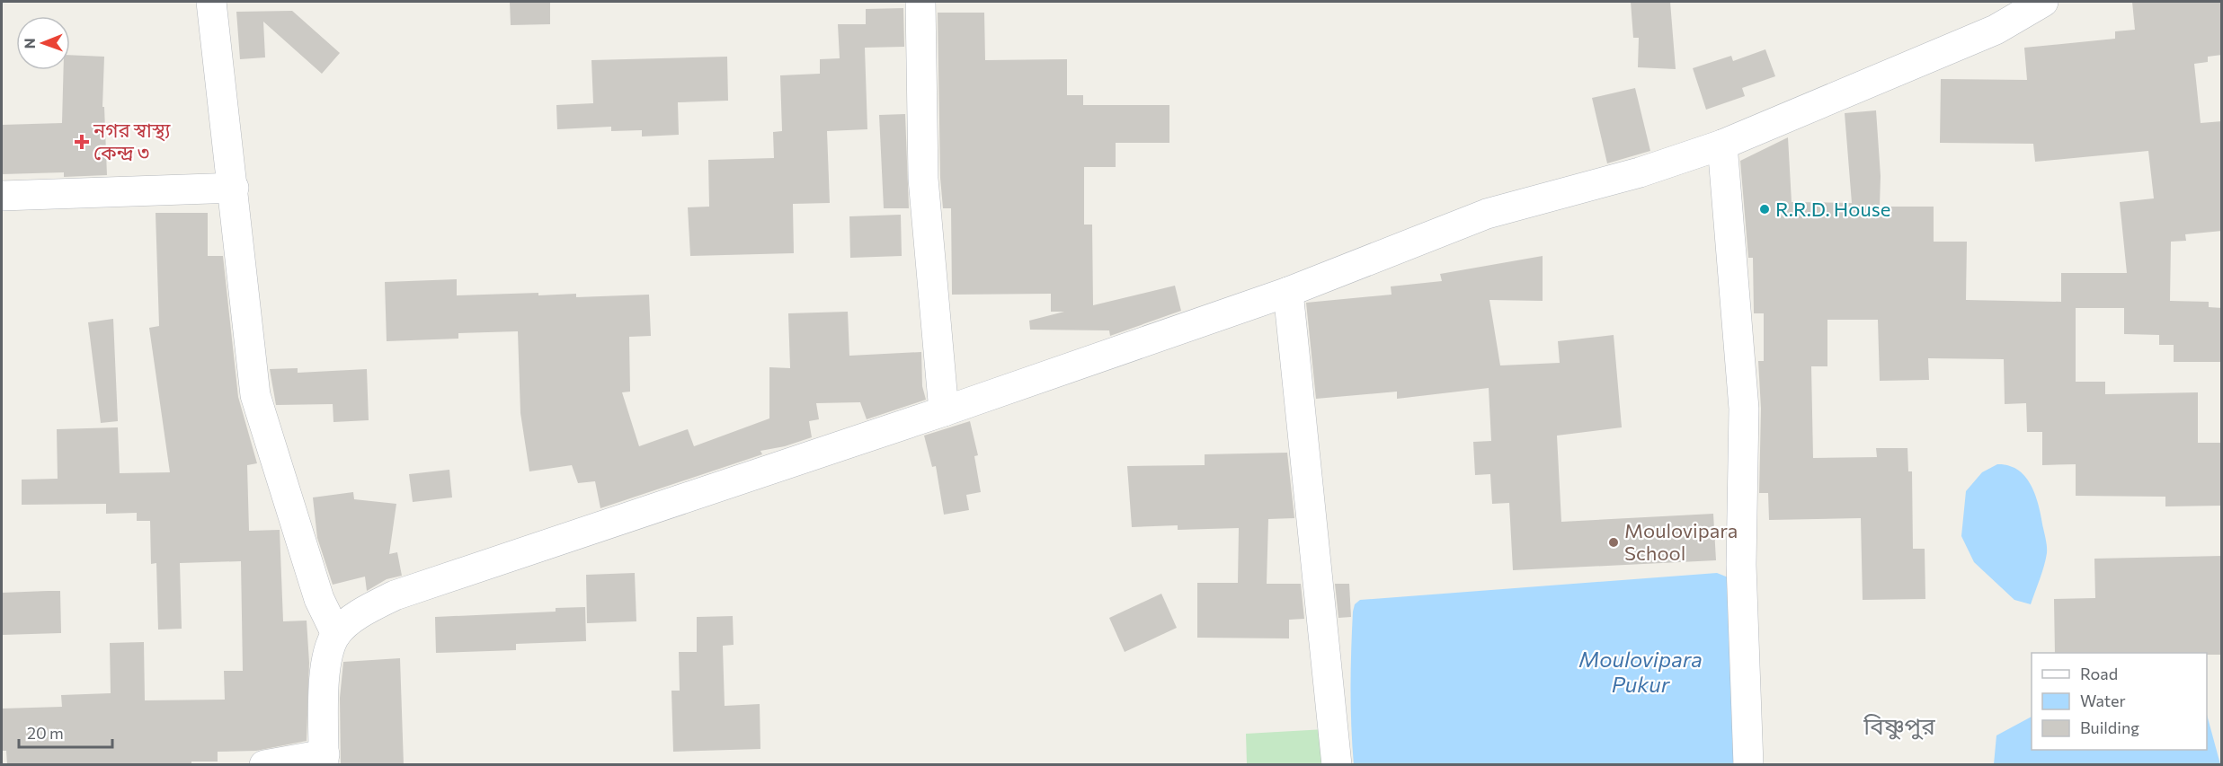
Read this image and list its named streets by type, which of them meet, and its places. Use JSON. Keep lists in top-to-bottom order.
{
  "districts": ["বিষ্ণুপুর"],
  "water": ["Moulovipara Pukur"],
  "places": {
    "health": ["নগর স্বাস্থ্য কেন্দ্র ৩"],
    "other": ["R.R.D. House", "Moulovipara School"]
  },
  "legend": ["Road", "Water", "Building"],
  "scale_bar": "20 m",
  "north": "left"
}
